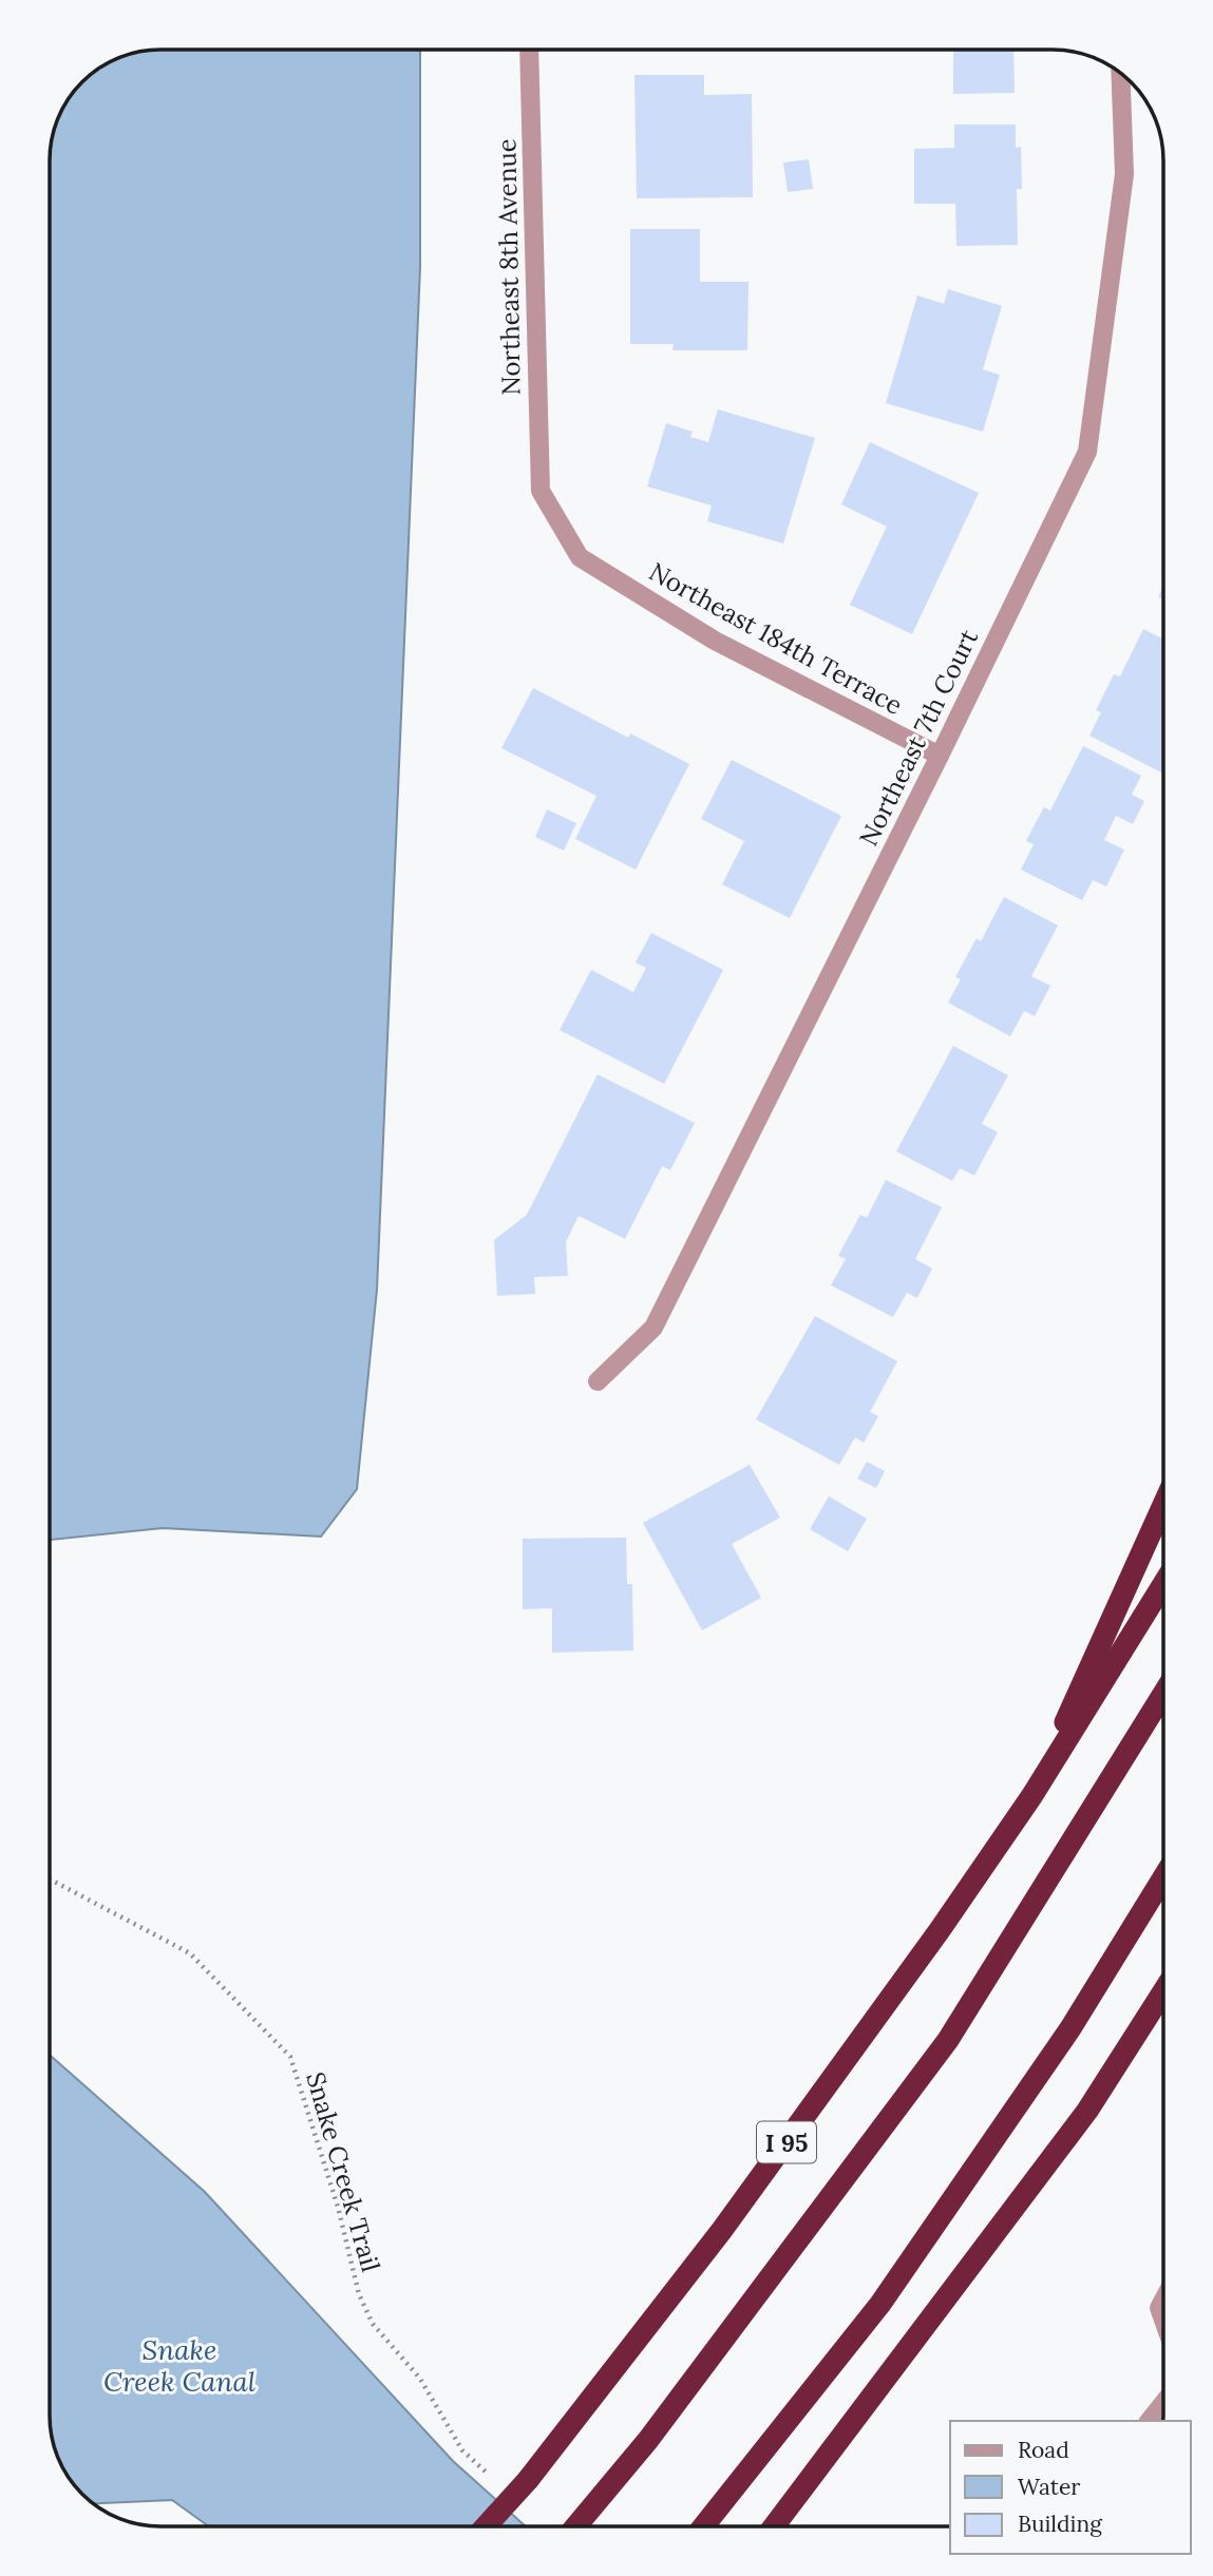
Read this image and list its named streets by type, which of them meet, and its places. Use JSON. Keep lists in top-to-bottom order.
{
  "streets": {
    "highway": ["I 95"],
    "street": ["Northeast 8th Avenue", "Northeast 184th Terrace", "Northeast 7th Court"],
    "path": ["Snake Creek Trail"]
  },
  "crossings": [
    ["Northeast 8th Avenue", "Northeast 184th Terrace"],
    ["Northeast 184th Terrace", "Northeast 7th Court"]
  ],
  "water": ["Snake Creek Canal"],
  "legend": ["Road", "Water", "Building"]
}
